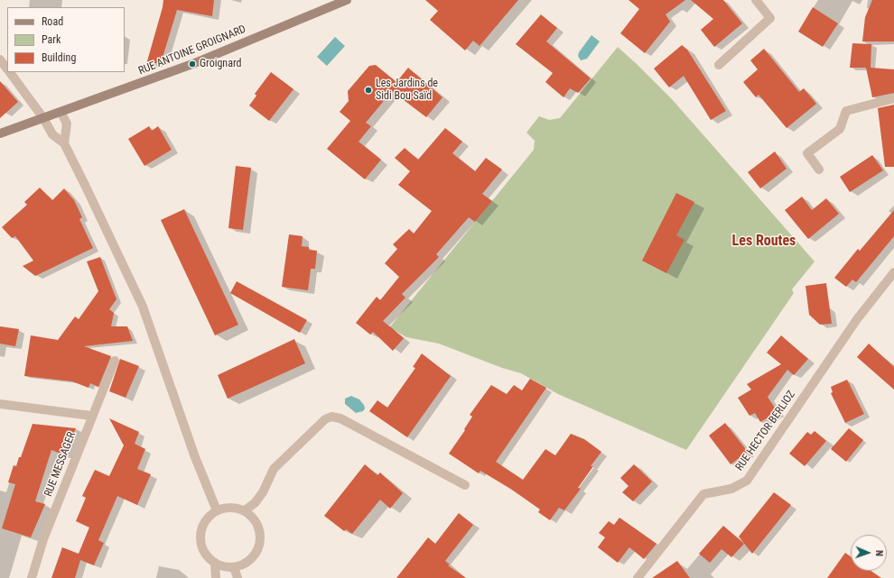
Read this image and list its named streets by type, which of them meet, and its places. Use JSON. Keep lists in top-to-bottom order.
{
  "streets": {
    "main road": ["RUE ANTOINE GROIGNARD"],
    "street": ["RUE HECTOR BERLIOZ", "RUE MESSAGER"]
  },
  "districts": ["Les Routes"],
  "places": ["Groignard", "Les Jardins de Sidi Bou Saïd"],
  "legend": ["Road", "Park", "Building"],
  "north": "right"
}
